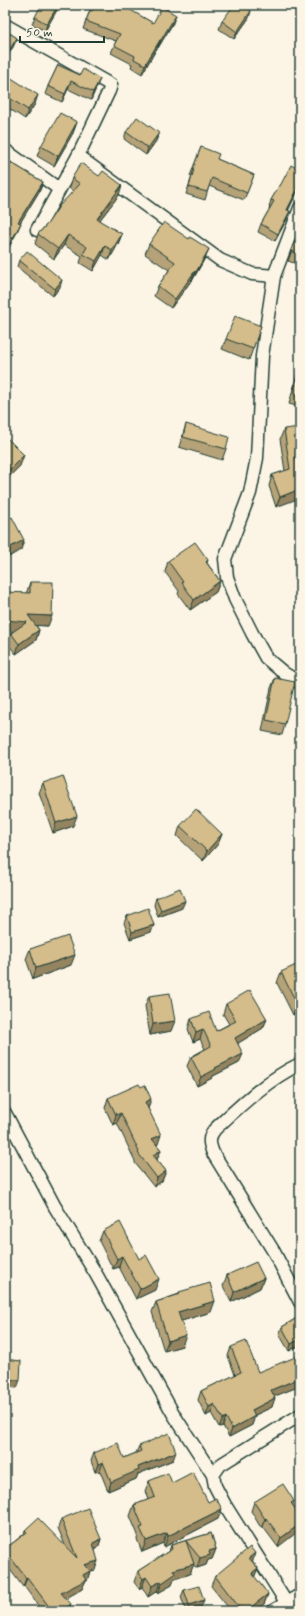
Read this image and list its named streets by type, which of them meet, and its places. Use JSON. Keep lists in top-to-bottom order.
{
  "scale_bar": "50 m"
}
